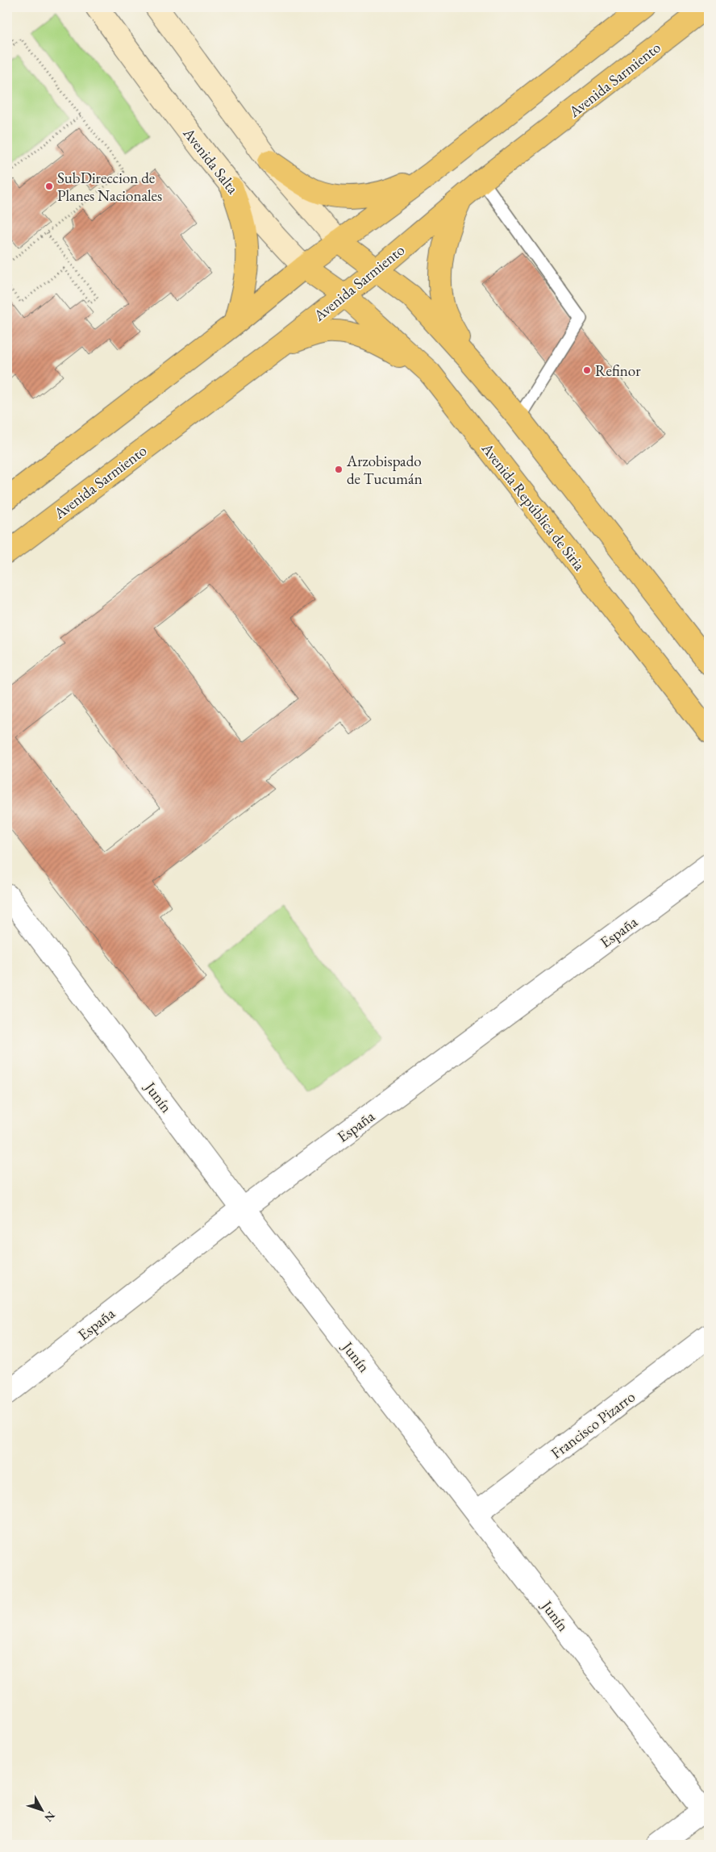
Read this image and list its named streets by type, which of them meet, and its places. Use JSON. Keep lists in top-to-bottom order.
{
  "streets": {
    "main road": ["Avenida Sarmiento", "Avenida Salta", "Avenida República de Siria"],
    "street": ["España", "Junín", "Francisco Pizarro"]
  },
  "crossings": [
    ["Avenida Sarmiento", "Avenida Salta"],
    ["Avenida Sarmiento", "Avenida República de Siria"],
    ["Avenida Salta", "Avenida República de Siria"],
    ["España", "Junín"],
    ["Junín", "Francisco Pizarro"]
  ],
  "places": ["SubDireccion de Planes Nacionales", "Refinor", "Arzobispado de Tucumán"],
  "north": "bottom right"
}
